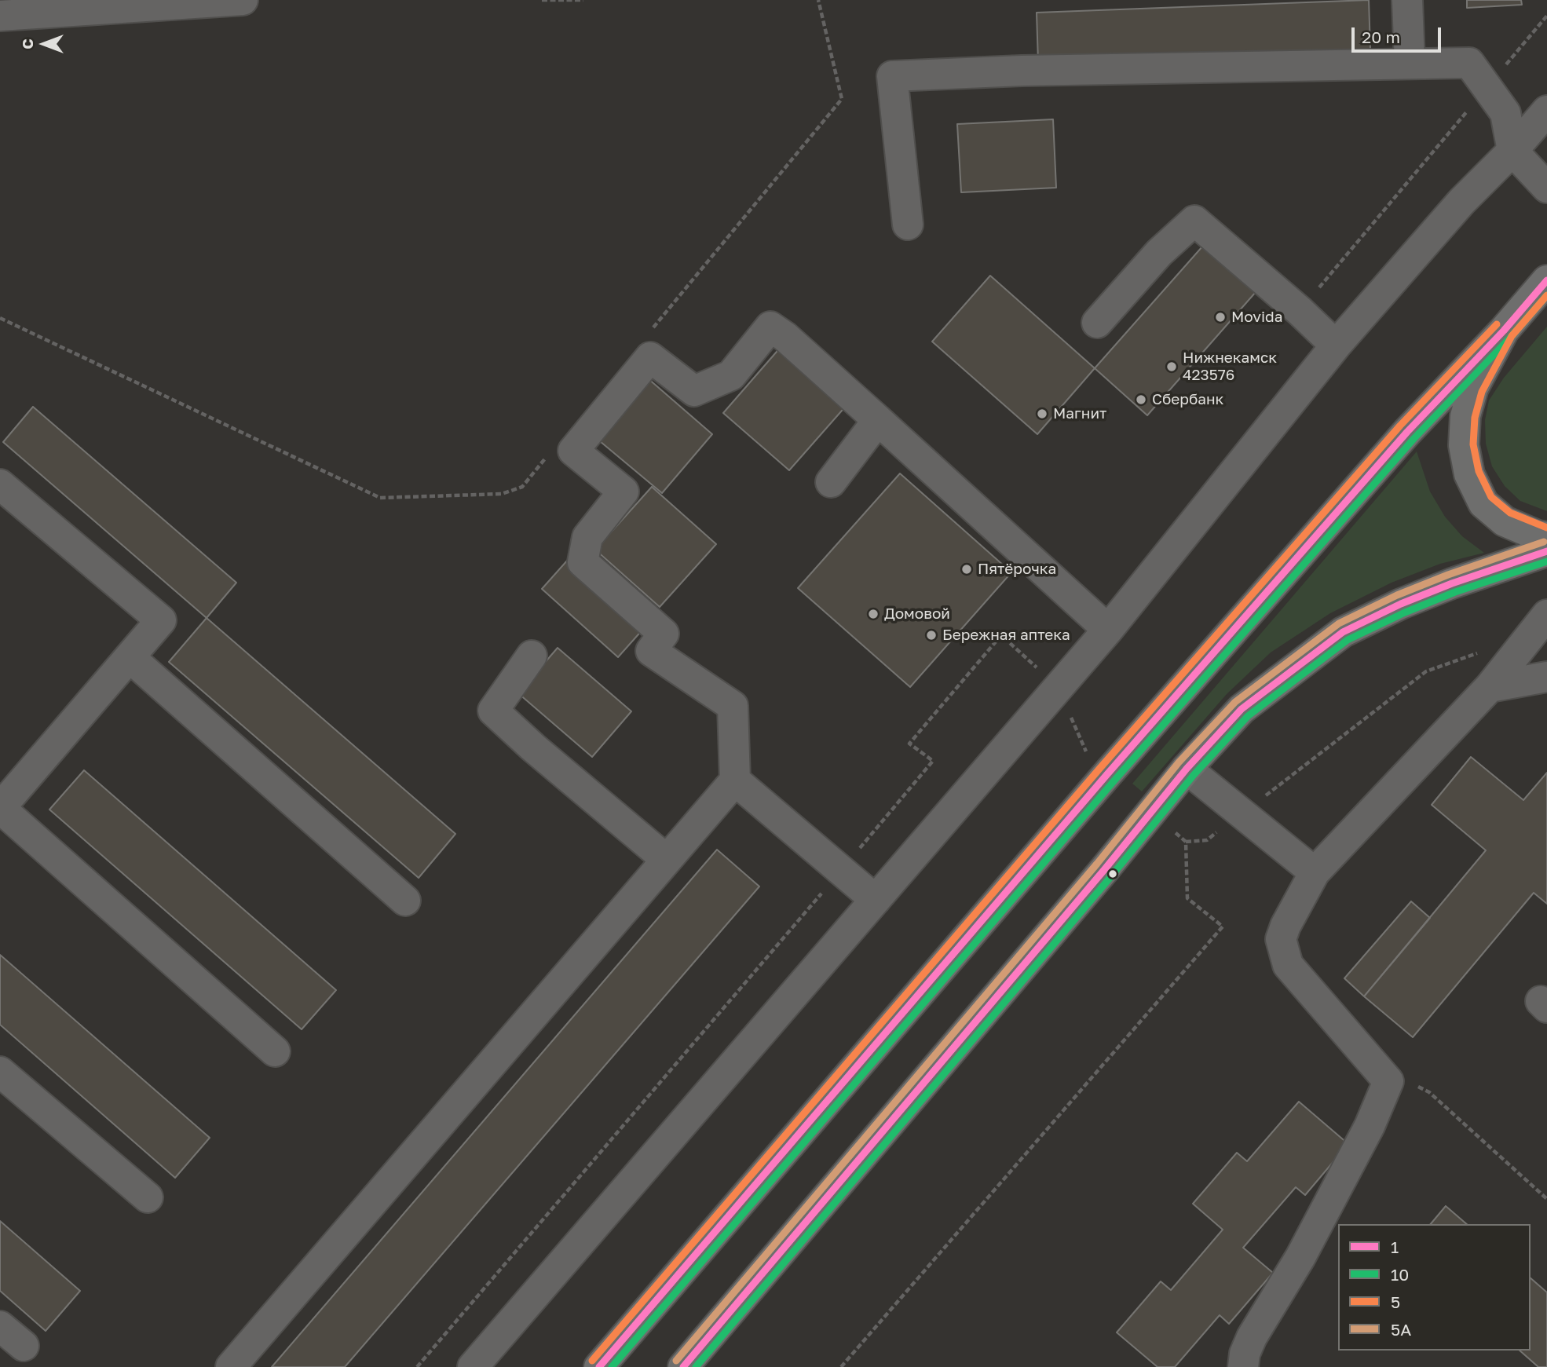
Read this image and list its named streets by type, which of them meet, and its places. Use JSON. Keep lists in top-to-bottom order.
{
  "places": [
    "Movida",
    "Нижнекамск 423576",
    "Сбербанк",
    "Магнит",
    "Пятёрочка",
    "Домовой",
    "Бережная аптека"
  ],
  "lines": [
    "transit line 1",
    "transit line 10",
    "transit line 5",
    "transit line 5А"
  ],
  "legend": [
    "1",
    "10",
    "5",
    "5А"
  ],
  "scale_bar": "20 m",
  "north": "left"
}
